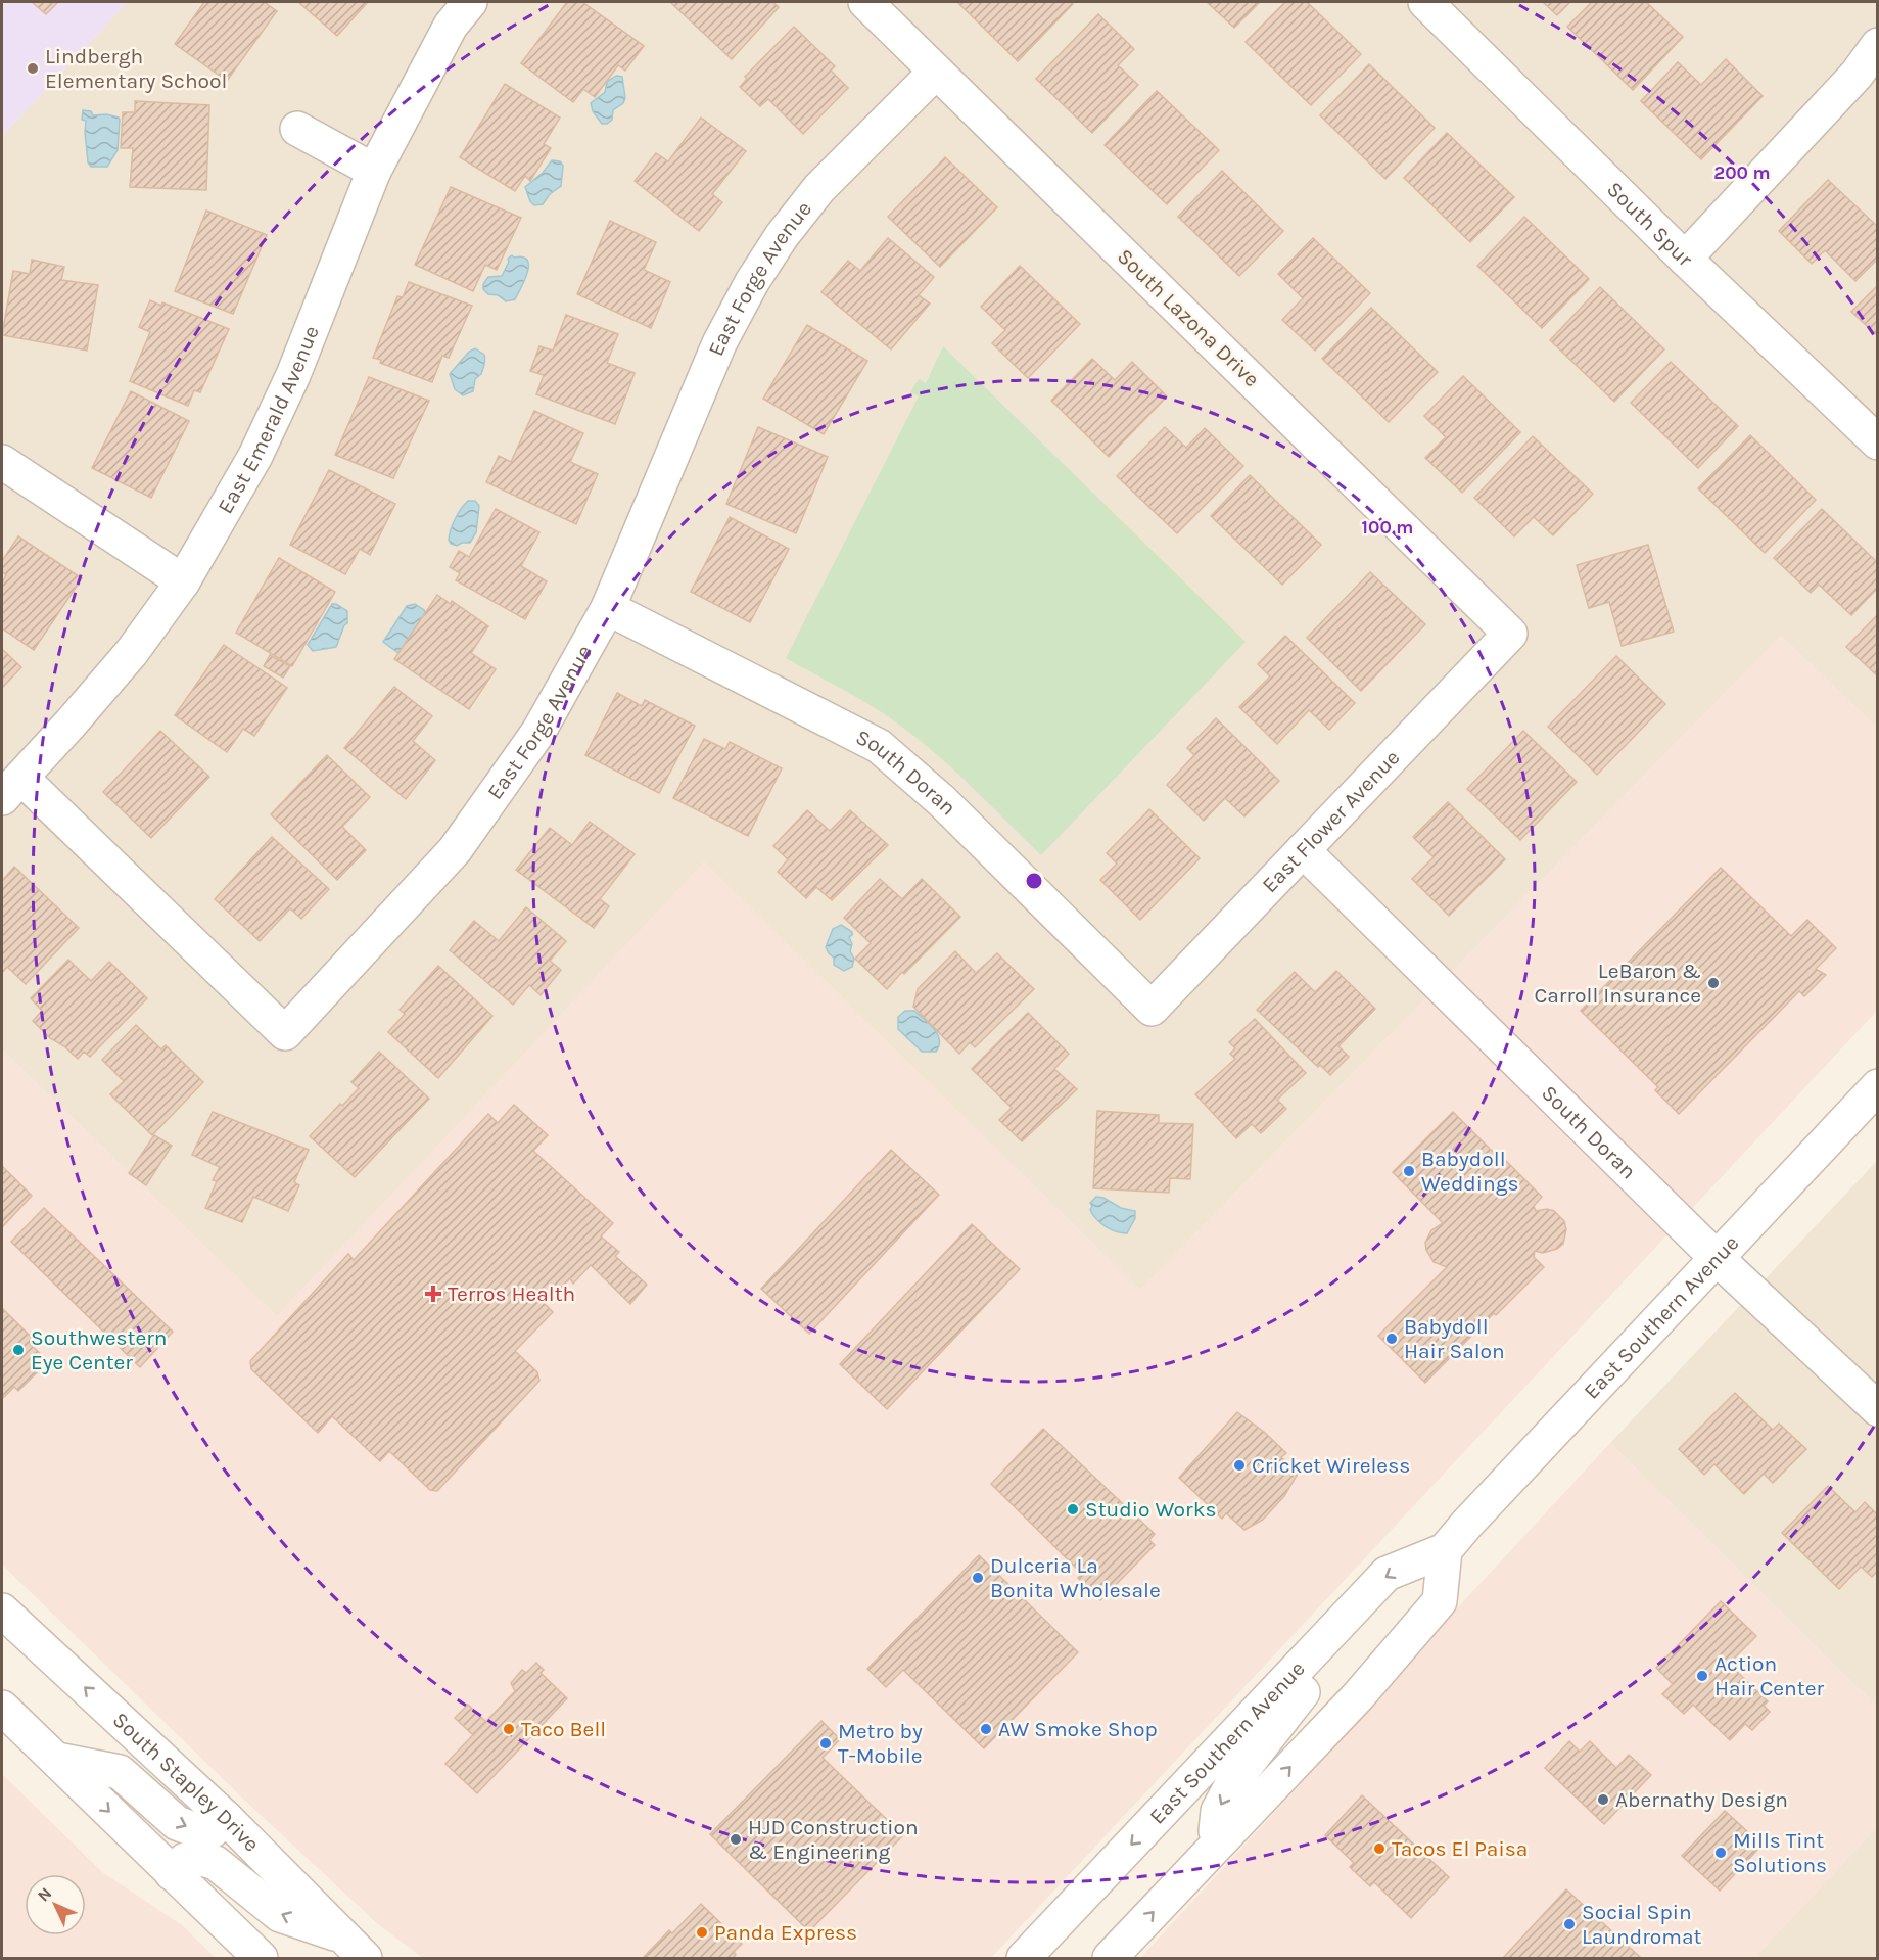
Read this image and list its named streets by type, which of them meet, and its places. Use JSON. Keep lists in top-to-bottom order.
{
  "streets": {
    "street": [
      "South Spur",
      "East Forge Avenue",
      "South Lazona Drive",
      "East Emerald Avenue",
      "South Doran",
      "East Flower Avenue",
      "East Southern Avenue",
      "South Stapley Drive"
    ]
  },
  "crossings": [
    ["East Forge Avenue", "South Lazona Drive"],
    ["East Forge Avenue", "East Emerald Avenue"],
    ["East Forge Avenue", "South Doran"],
    ["South Lazona Drive", "East Flower Avenue"],
    ["South Doran", "East Flower Avenue"],
    ["South Doran", "East Southern Avenue"]
  ],
  "places": {
    "other": [
      "Lindbergh Elementary School",
      "LeBaron & Carroll Insurance",
      "Babydoll Weddings",
      "Babydoll Hair Salon",
      "Southwestern Eye Center",
      "Cricket Wireless",
      "Studio Works",
      "Dulceria La Bonita Wholesale",
      "Action Hair Center",
      "Taco Bell",
      "AW Smoke Shop",
      "Metro by T-Mobile",
      "Abernathy Design",
      "HJD Construction & Engineering",
      "Tacos El Paisa",
      "Mills Tint Solutions",
      "Social Spin Laundromat",
      "Panda Express"
    ],
    "health": ["Terros Health"]
  },
  "north": "top left",
  "rings": ["200 m", "100 m"]
}
